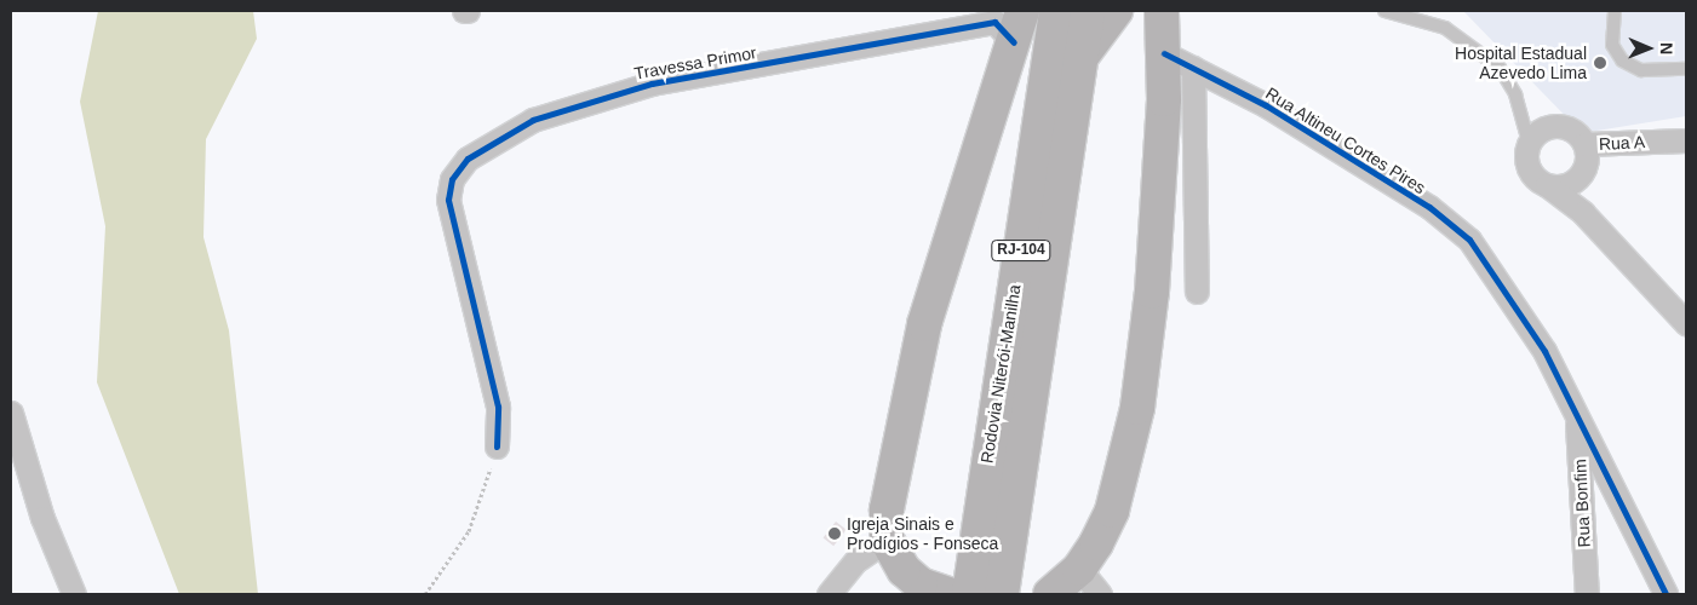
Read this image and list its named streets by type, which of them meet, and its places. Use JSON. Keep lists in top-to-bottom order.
{
  "streets": {
    "highway": ["RJ-104", "Rodovia Niterói-Manilha"],
    "street": [
      "Travessa Primor",
      "Rua Altineu Cortes Pires",
      "Rua A",
      "Rua Bonfim"
    ]
  },
  "crossings": [
    ["Rua Altineu Cortes Pires", "Rua Bonfim"]
  ],
  "places": ["Hospital Estadual Azevedo Lima", "Igreja Sinais e Prodígios - Fonseca"],
  "north": "right"
}
